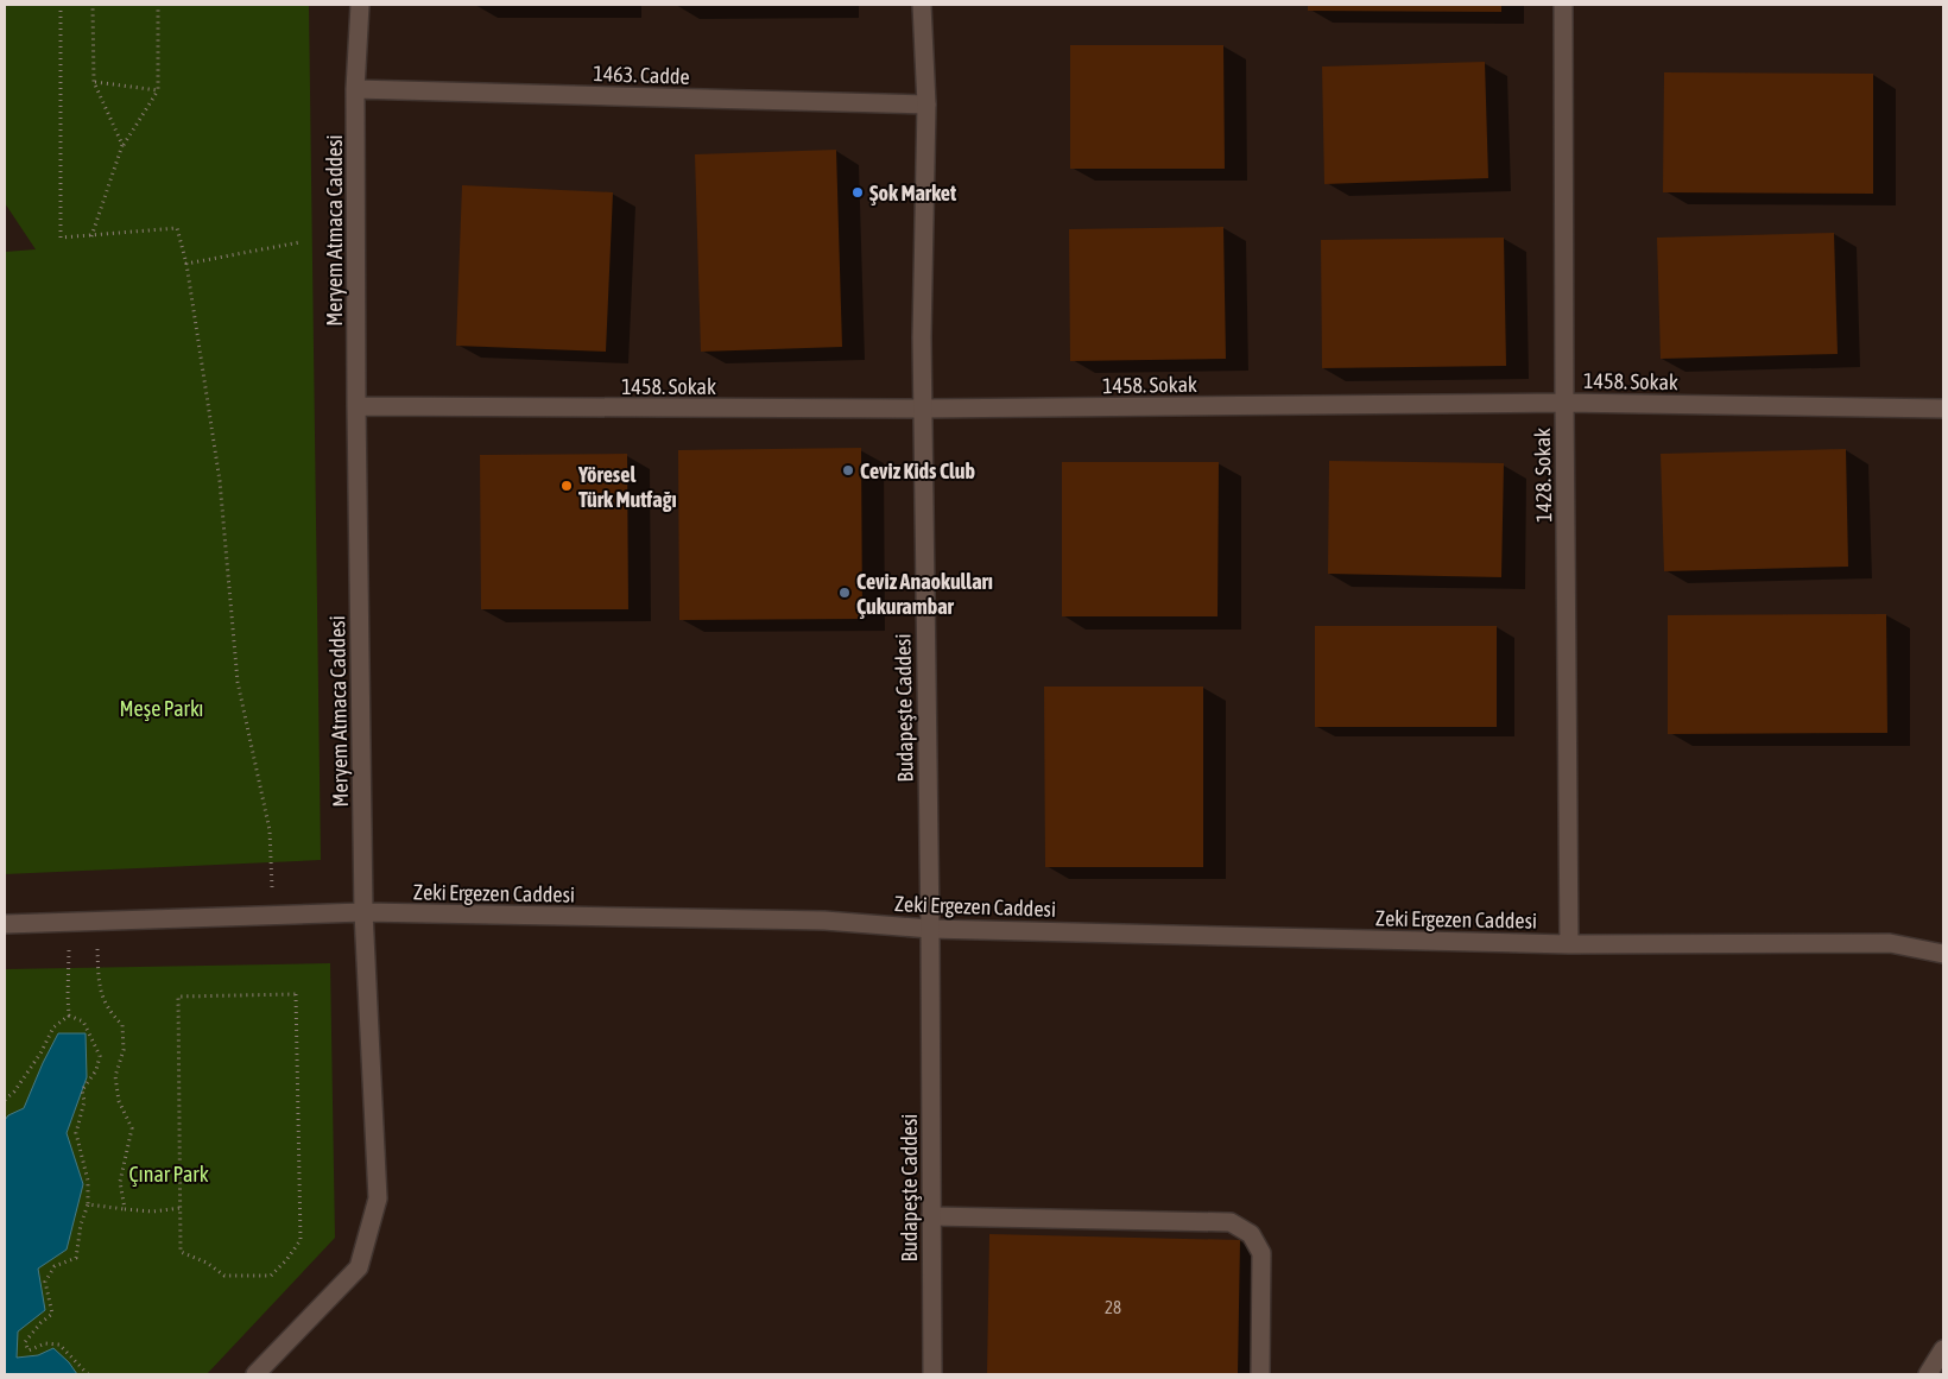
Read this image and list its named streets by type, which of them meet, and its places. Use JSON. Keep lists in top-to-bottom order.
{
  "streets": {
    "street": [
      "1463. Cadde",
      "Meryem Atmaca Caddesi",
      "1458. Sokak",
      "1428. Sokak",
      "Budapeşte Caddesi",
      "Zeki Ergezen Caddesi"
    ]
  },
  "crossings": [
    ["1463. Cadde", "Meryem Atmaca Caddesi"],
    ["1463. Cadde", "Budapeşte Caddesi"],
    ["Meryem Atmaca Caddesi", "1458. Sokak"],
    ["Meryem Atmaca Caddesi", "Zeki Ergezen Caddesi"],
    ["1458. Sokak", "1428. Sokak"],
    ["1458. Sokak", "Budapeşte Caddesi"],
    ["1428. Sokak", "Zeki Ergezen Caddesi"],
    ["Budapeşte Caddesi", "Zeki Ergezen Caddesi"]
  ],
  "parks": ["Meşe Parkı", "Çınar Park"],
  "places": [
    "Şok Market",
    "Ceviz Kids Club",
    "Yöresel Türk Mutfağı",
    "Ceviz Anaokulları Çukurambar"
  ],
  "house_numbers": ["28"]
}
